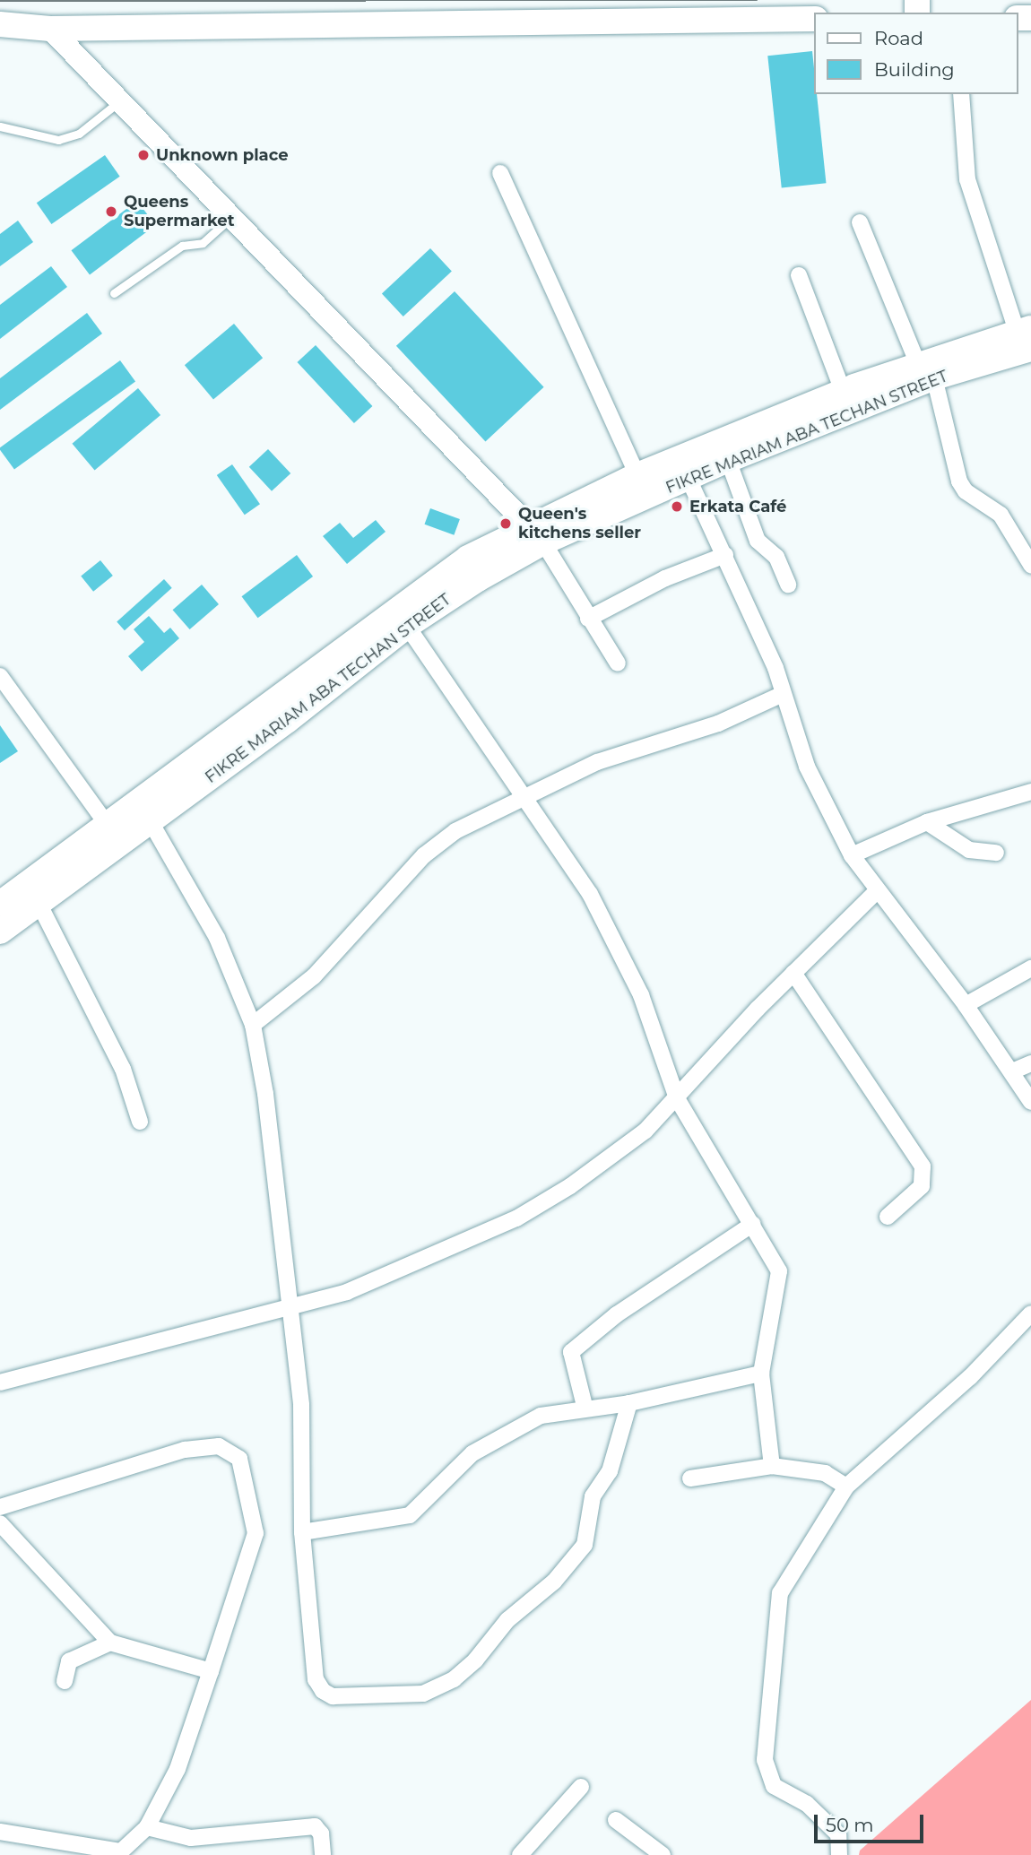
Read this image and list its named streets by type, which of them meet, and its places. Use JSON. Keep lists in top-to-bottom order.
{
  "streets": {
    "main road": ["FIKRE MARIAM ABA TECHAN STREET"]
  },
  "places": [
    "Unknown place",
    "Queens Supermarket",
    "Erkata Café",
    "Queen's kitchens seller"
  ],
  "legend": ["Road", "Building"],
  "scale_bar": "50 m"
}
